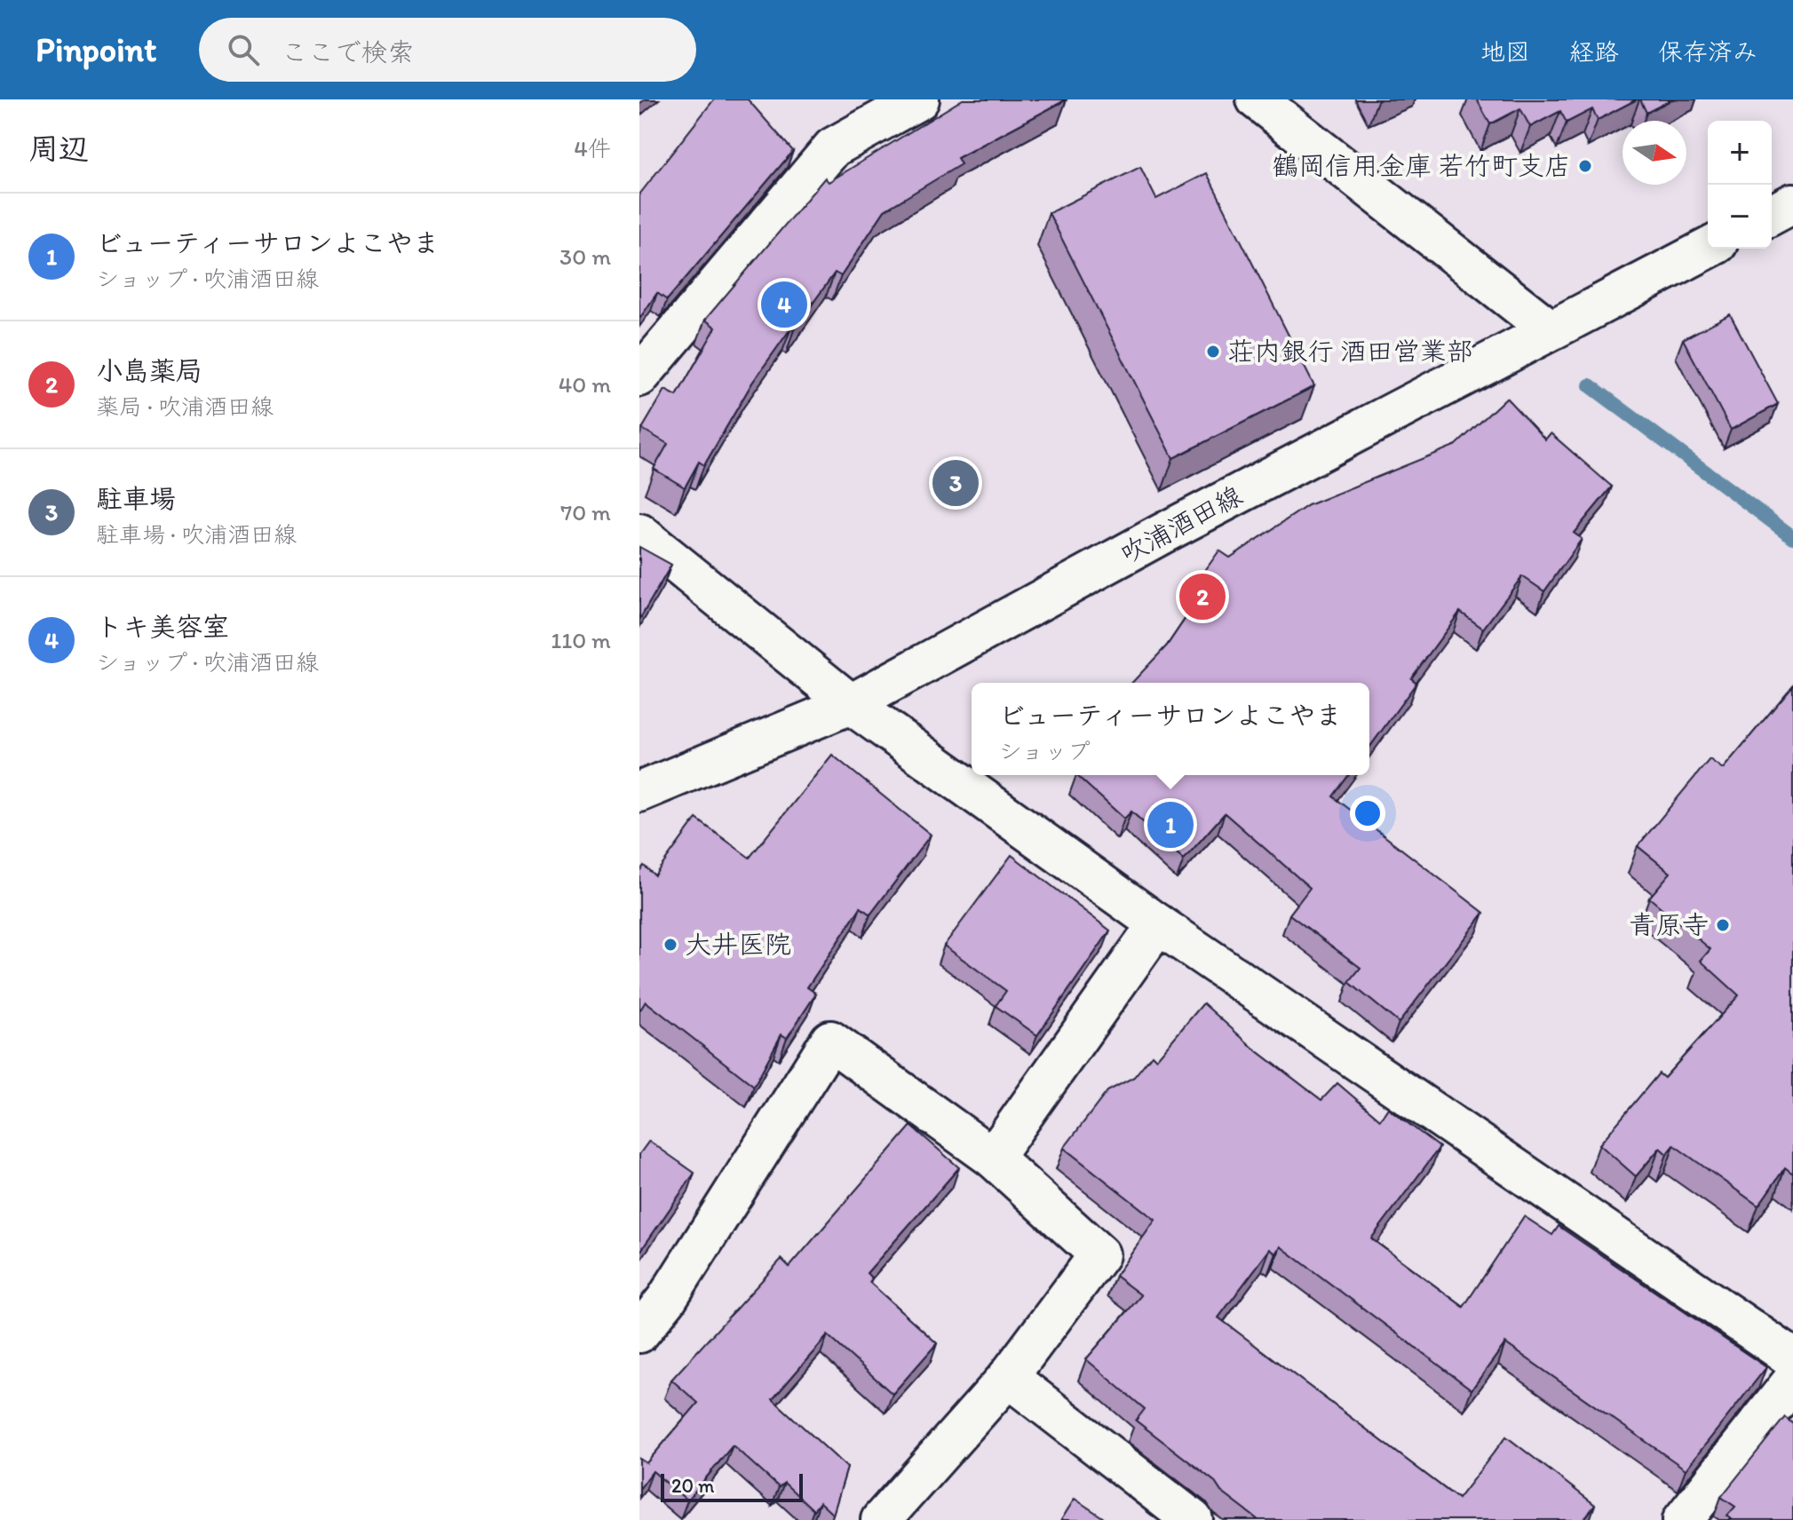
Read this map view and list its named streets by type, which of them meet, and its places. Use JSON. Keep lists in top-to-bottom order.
{
  "streets": {
    "street": ["吹浦酒田線"]
  },
  "places": [
    "鶴岡信用金庫 若竹町支店",
    "荘内銀行 酒田営業部",
    "青原寺",
    "大井医院"
  ],
  "scale_bar": "20 m",
  "north": "right",
  "page": {
    "header": "Pinpoint",
    "search": "ここで検索",
    "nav": ["地図", "経路", "保存済み"],
    "heading": ["周辺", "4件"],
    "map_buttons": ["+", "−"],
    "list": [
      {
        "mark": "1",
        "name": "ビューティーサロンよこやま",
        "note": "ショップ · 吹浦酒田線",
        "value": "30 m"
      },
      {
        "mark": "2",
        "name": "小島薬局",
        "note": "薬局 · 吹浦酒田線",
        "value": "40 m"
      },
      {
        "mark": "3",
        "name": "駐車場",
        "note": "駐車場 · 吹浦酒田線",
        "value": "70 m"
      },
      {
        "mark": "4",
        "name": "トキ美容室",
        "note": "ショップ · 吹浦酒田線",
        "value": "110 m"
      }
    ],
    "pins": [
      "4",
      "3",
      "2",
      "1"
    ],
    "popup": ["ビューティーサロンよこやま", "ショップ"],
    "scale": "20 m"
  }
}
